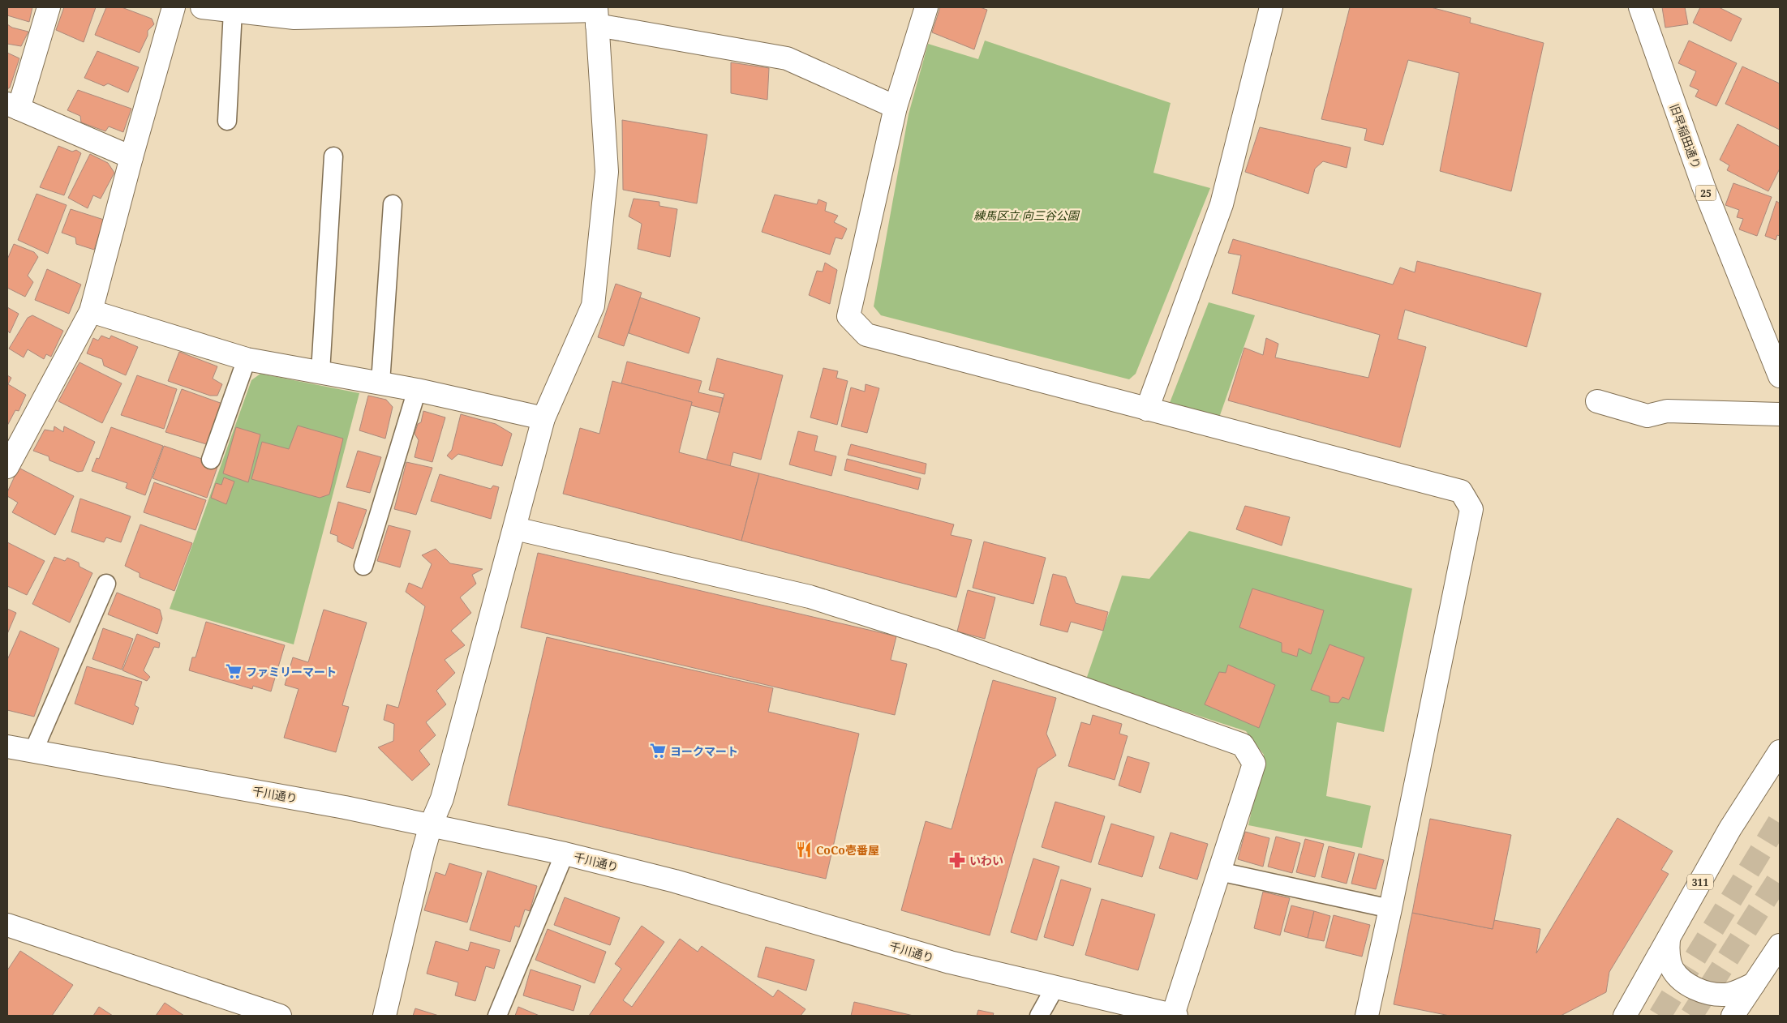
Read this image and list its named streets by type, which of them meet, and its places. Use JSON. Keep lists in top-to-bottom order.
{
  "streets": {
    "street": [
      "旧早稲田通り",
      "25",
      "千川通り",
      "311"
    ]
  },
  "parks": ["練馬区立 向三谷公園"],
  "places": {
    "supermarket": ["ファミリーマート", "ヨークマート"],
    "restaurant": ["CoCo壱番屋"],
    "pharmacy": ["いわい"]
  }
}
